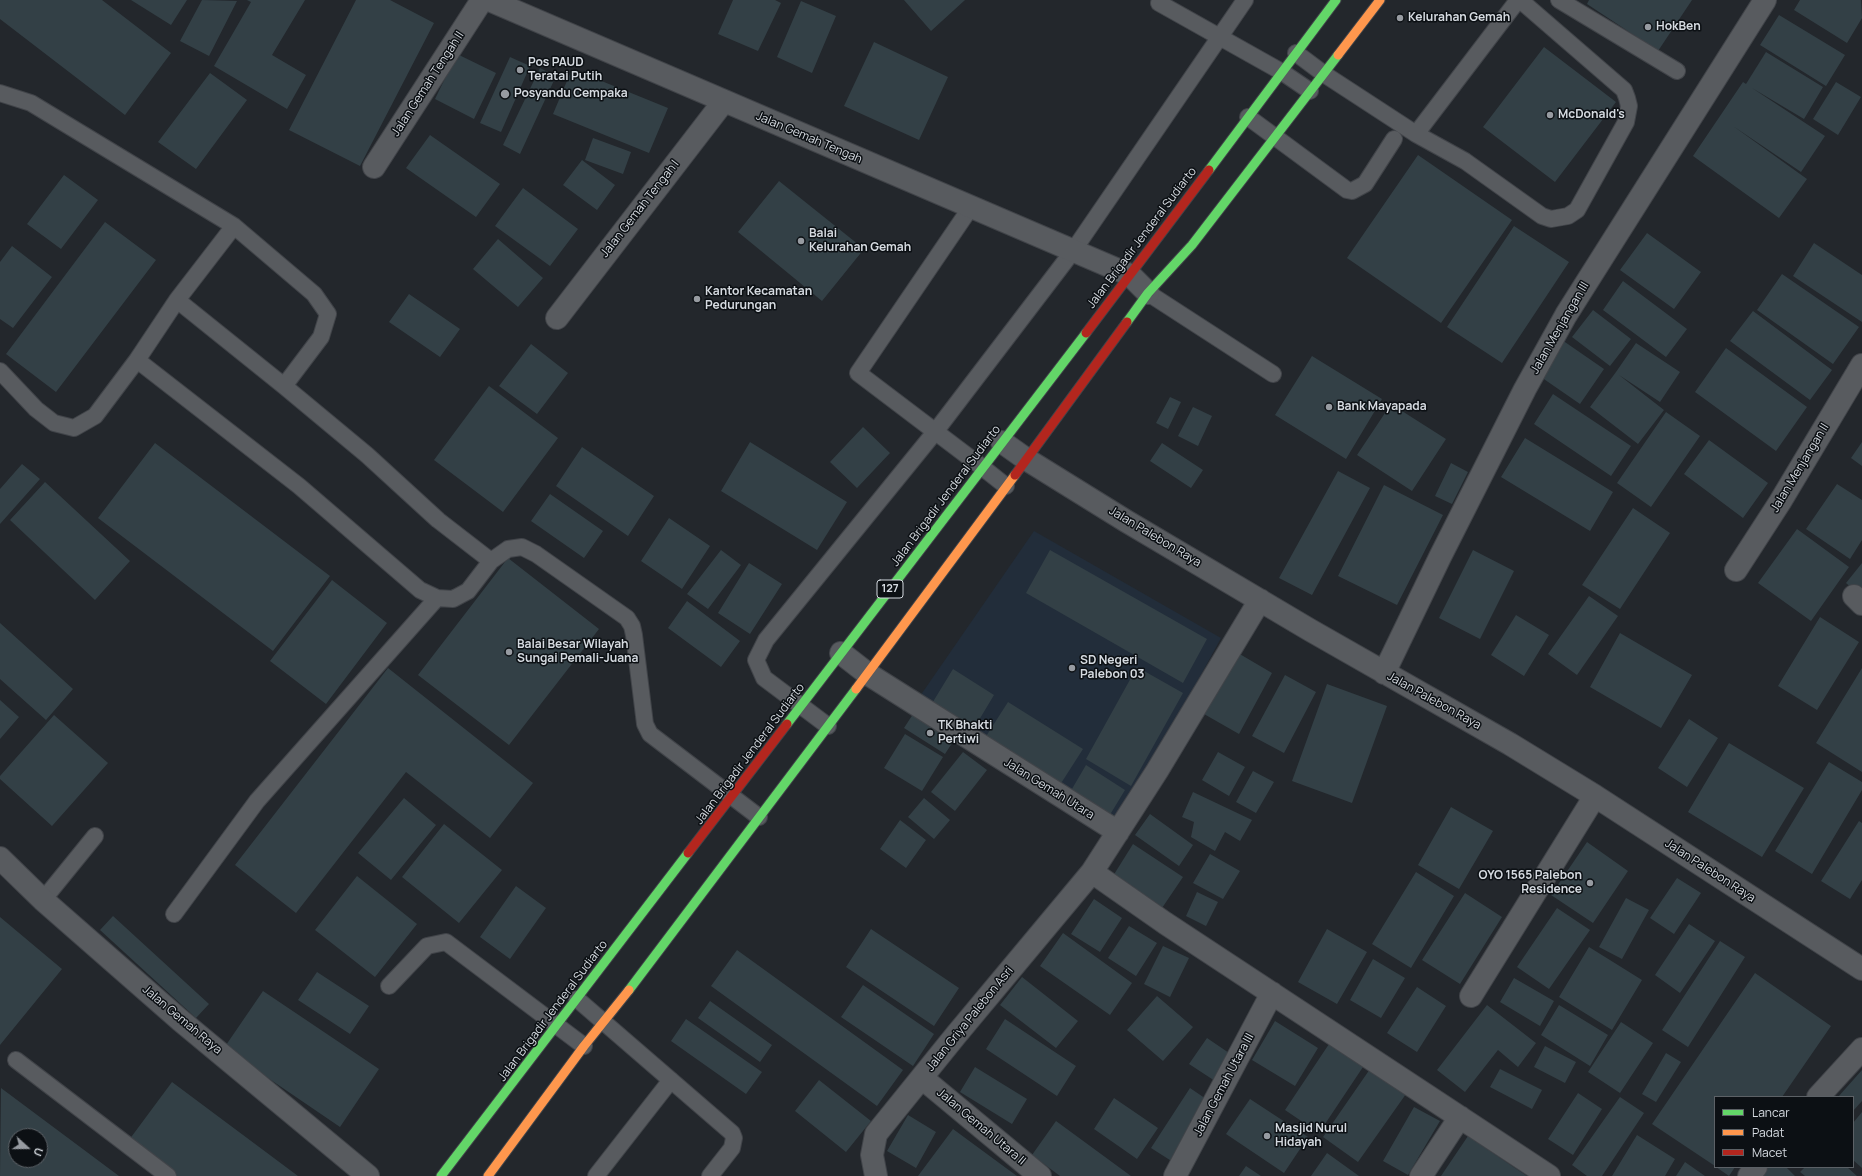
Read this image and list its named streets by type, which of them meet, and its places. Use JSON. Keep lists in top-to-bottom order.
{
  "streets": {
    "main road": ["Jalan Brigadir Jenderal Sudiarto", "127"],
    "street": [
      "Jalan Gemah Tengah II",
      "Jalan Gemah Tengah",
      "Jalan Gemah Tengah I",
      "Jalan Menjangan III",
      "Jalan Menjangan II",
      "Jalan Palebon Raya",
      "Jalan Gemah Utara",
      "Jalan Griya Palebon Asri",
      "Jalan Gemah Raya",
      "Jalan Gemah Utara III",
      "Jalan Gemah Utara II"
    ]
  },
  "crossings": [
    ["Jalan Gemah Tengah", "Jalan Gemah Tengah I"],
    ["Jalan Gemah Tengah", "Jalan Brigadir Jenderal Sudiarto"],
    ["Jalan Brigadir Jenderal Sudiarto", "Jalan Palebon Raya"],
    ["Jalan Brigadir Jenderal Sudiarto", "Jalan Gemah Utara"],
    ["Jalan Menjangan III", "Jalan Palebon Raya"],
    ["Jalan Palebon Raya", "127"],
    ["Jalan Palebon Raya", "Jalan Griya Palebon Asri"],
    ["127", "Jalan Gemah Utara"],
    ["Jalan Gemah Utara", "Jalan Griya Palebon Asri"],
    ["Jalan Griya Palebon Asri", "Jalan Gemah Utara II"]
  ],
  "places": [
    "Kelurahan Gemah",
    "HokBen",
    "Pos PAUD Teratai Putih",
    "Posyandu Cempaka",
    "McDonald's",
    "Balai Kelurahan Gemah",
    "Kantor Kecamatan Pedurungan",
    "Bank Mayapada",
    "Balai Besar Wilayah Sungai Pemali-Juana",
    "SD Negeri Palebon 03",
    "TK Bhakti Pertiwi",
    "OYO 1565 Palebon Residence",
    "Masjid Nurul Hidayah"
  ],
  "legend": ["Lancar", "Padat", "Macet"],
  "north": "right"
}
